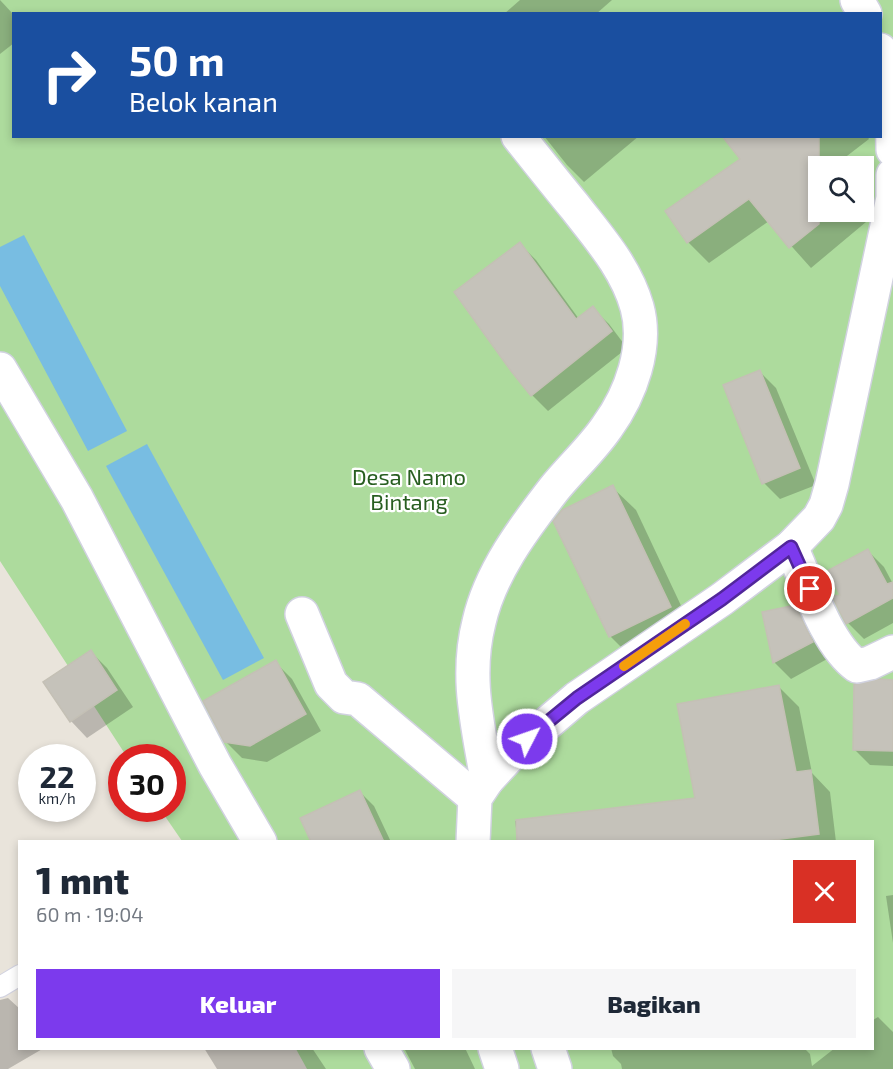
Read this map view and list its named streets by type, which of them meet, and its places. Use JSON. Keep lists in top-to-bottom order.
{
  "parks": ["Desa Namo Bintang"],
  "page": {
    "turn": ["50 m", "Belok kanan"],
    "speed": "22 km/h",
    "limit": "30",
    "heading": ["1 mnt", "60 m · 19:04"],
    "buttons": ["Keluar", "Bagikan"]
  }
}
